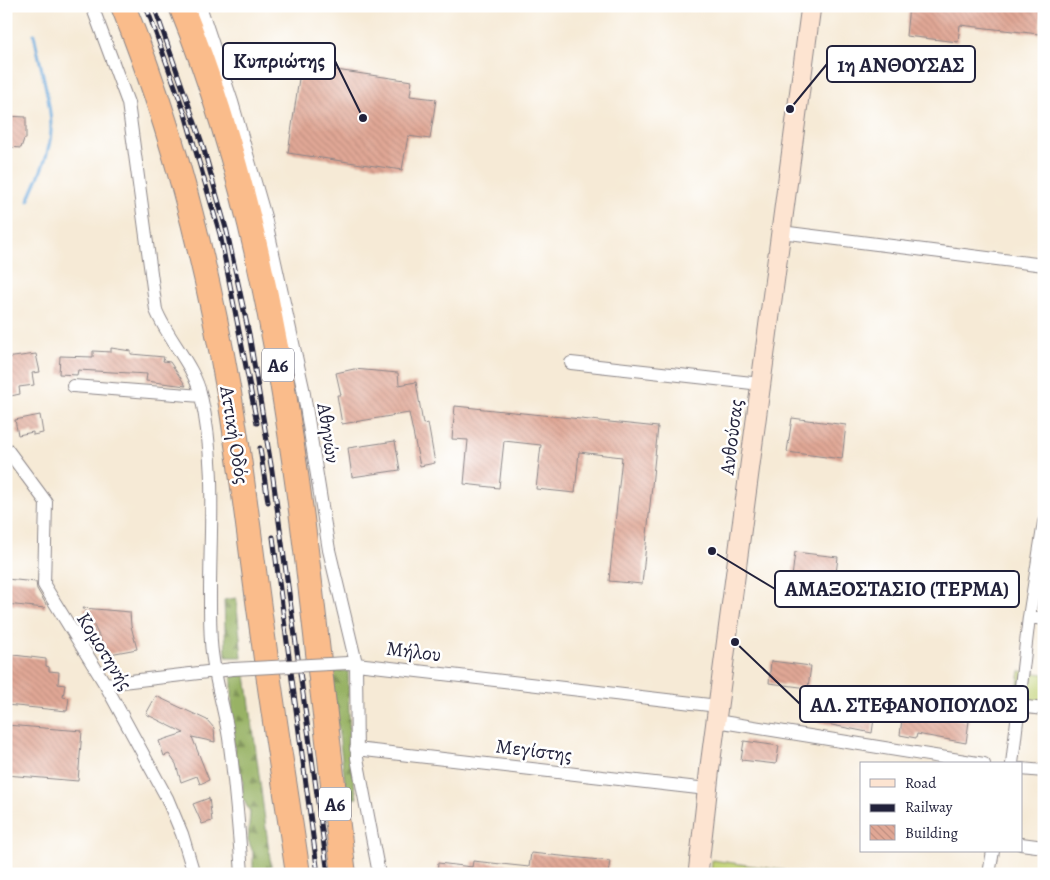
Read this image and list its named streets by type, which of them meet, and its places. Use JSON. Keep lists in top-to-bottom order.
{
  "streets": {
    "highway": ["Α6", "Αττική Οδός"],
    "street": [
      "Αθηνών",
      "Ανθούσας",
      "Κομοτηνής",
      "Μήλου",
      "Μεγίστης"
    ]
  },
  "crossings": [
    ["Αθηνών", "Μήλου"],
    ["Αθηνών", "Μεγίστης"],
    ["Ανθούσας", "Μήλου"],
    ["Ανθούσας", "Μεγίστης"],
    ["Κομοτηνής", "Μήλου"]
  ],
  "places": [
    "1η ΑΝΘΟΥΣΑΣ",
    "Κυπριώτης",
    "ΑΜΑΞΟΣΤΑΣΙΟ (ΤΕΡΜΑ)",
    "ΑΛ. ΣΤΕΦΑΝΟΠΟΥΛΟΣ"
  ],
  "legend": ["Road", "Railway", "Building"]
}
